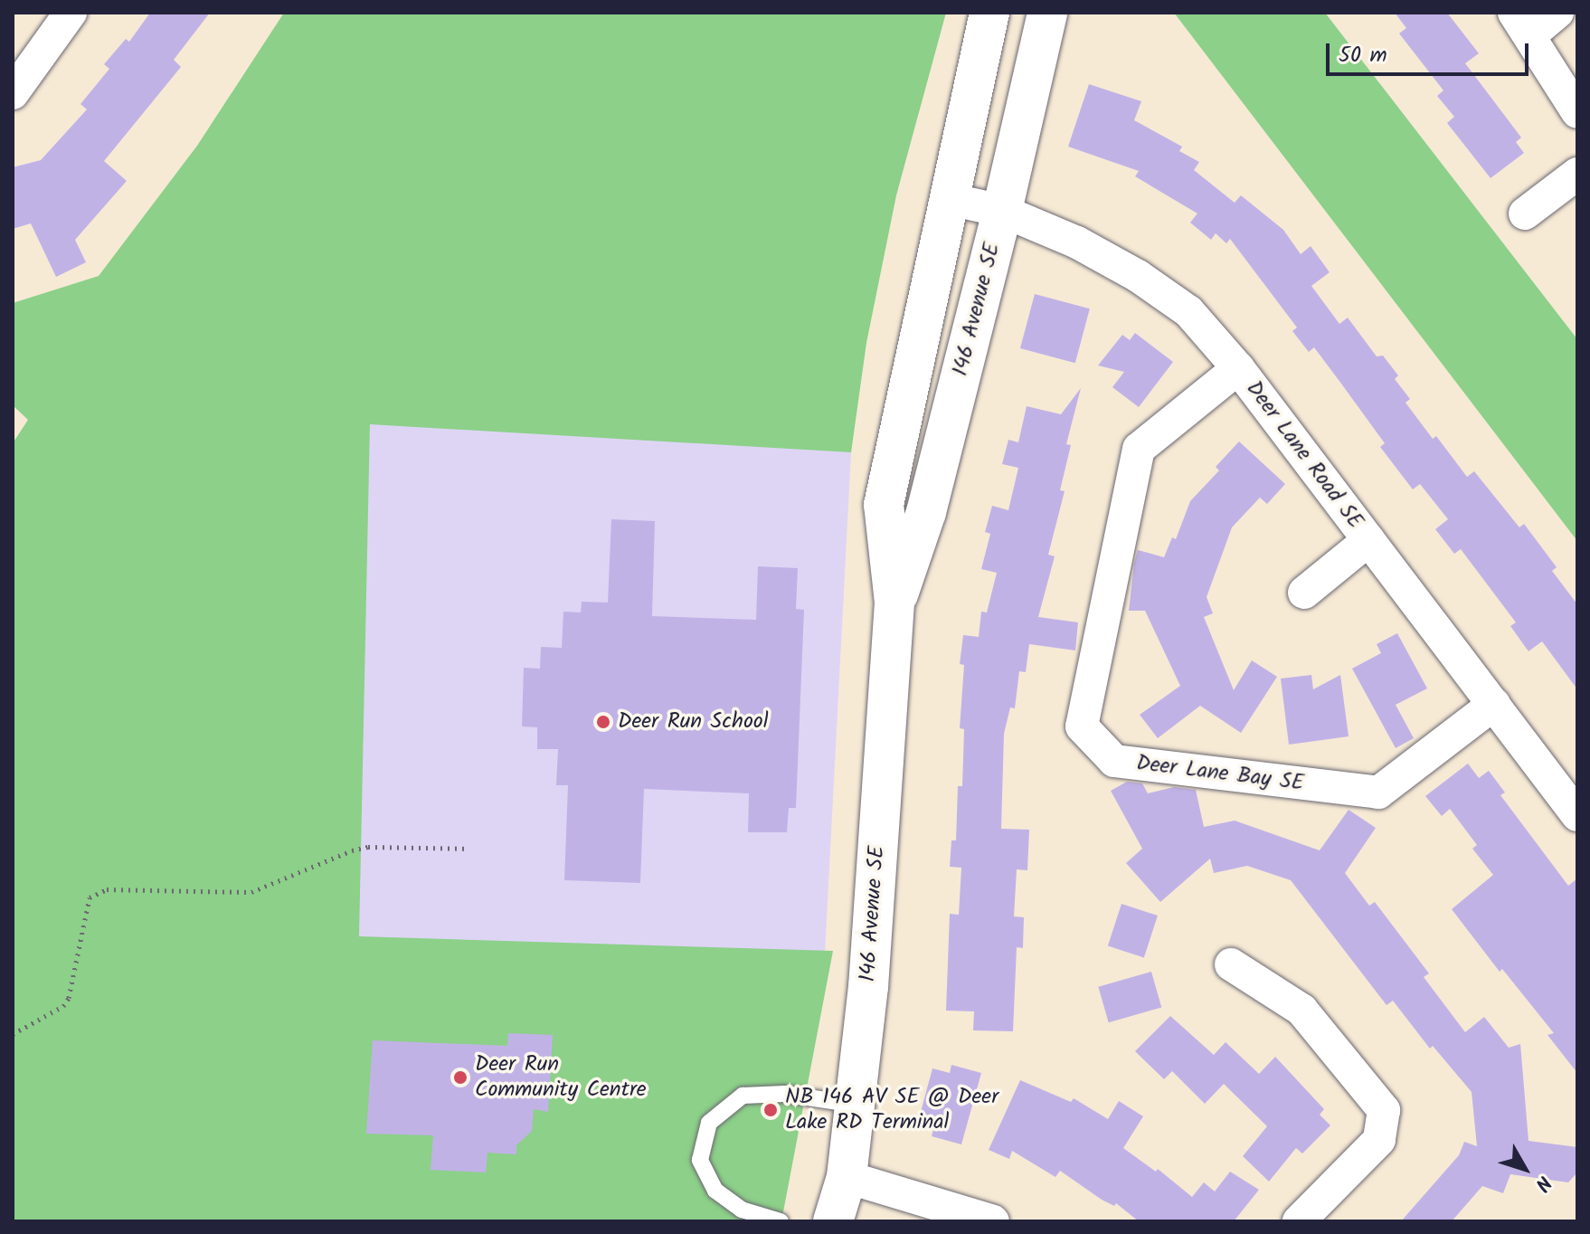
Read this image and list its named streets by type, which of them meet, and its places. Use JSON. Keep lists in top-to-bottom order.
{
  "streets": {
    "street": ["146 Avenue SE", "Deer Lane Road SE", "Deer Lane Bay SE"]
  },
  "crossings": [
    ["146 Avenue SE", "Deer Lane Road SE"],
    ["Deer Lane Road SE", "Deer Lane Bay SE"]
  ],
  "places": ["Deer Run School", "Deer Run Community Centre", "NB 146 AV SE @ Deer Lake RD Terminal"],
  "scale_bar": "50 m",
  "north": "bottom right"
}
